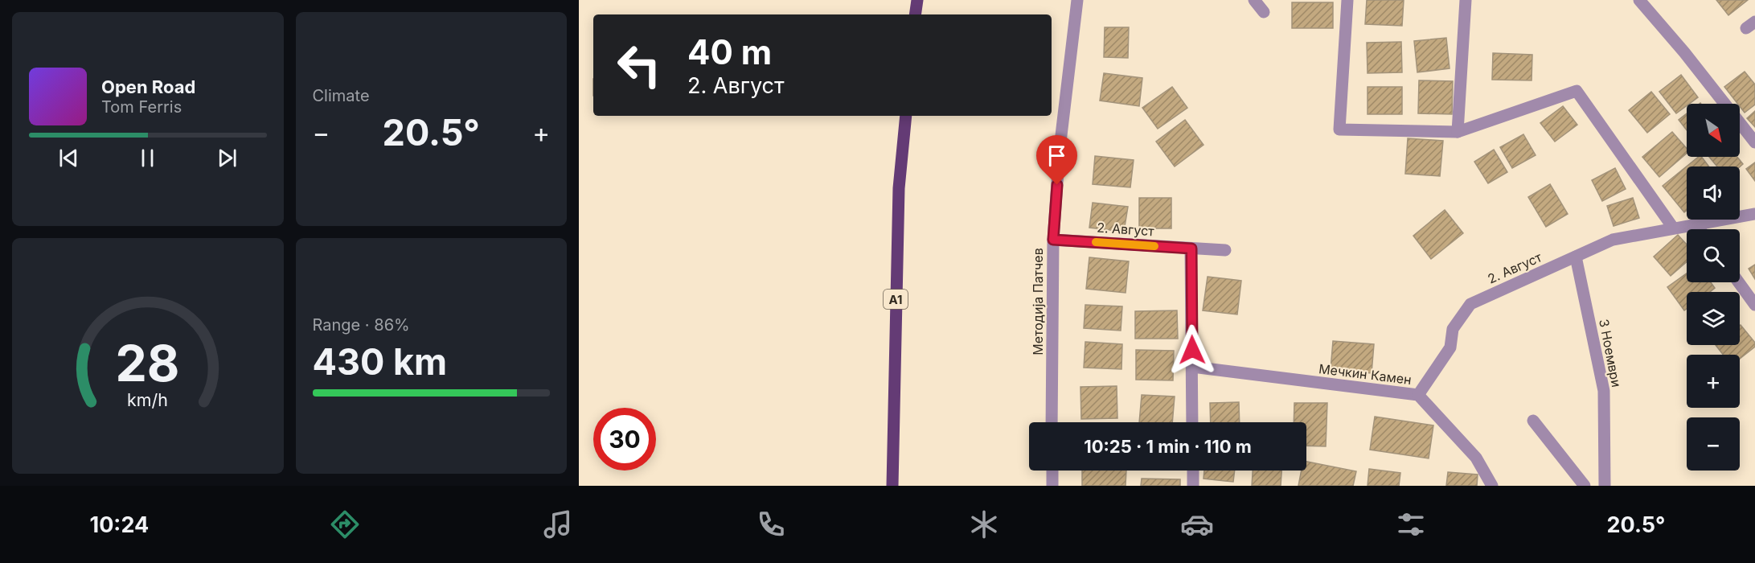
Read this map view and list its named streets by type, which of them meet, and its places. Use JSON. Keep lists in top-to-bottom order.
{
  "streets": {
    "main road": ["A1"],
    "street": [
      "2. Август",
      "Методиjа Патчев",
      "3 Ноември",
      "Мечкин Камен"
    ]
  },
  "crossings": [
    ["2. Август", "Методиjа Патчев"],
    ["2. Август", "3 Ноември"],
    ["2. Август", "Мечкин Камен"]
  ],
  "north": "bottom right",
  "page": {
    "tile": [
      "Climate",
      ["Range · 86%", "430 km"]
    ],
    "turn": ["40 m", "2. Август"],
    "song": ["Open Road", "Tom Ferris"],
    "map_buttons": ["+", "−"],
    "heat": ["−", "20.5°", "+"],
    "limit": "30",
    "trip": "10:25 · 1 min · 110 m",
    "tabs": ["10:24", "20.5°"],
    "gauge": ["28", "km/h"]
  }
}
